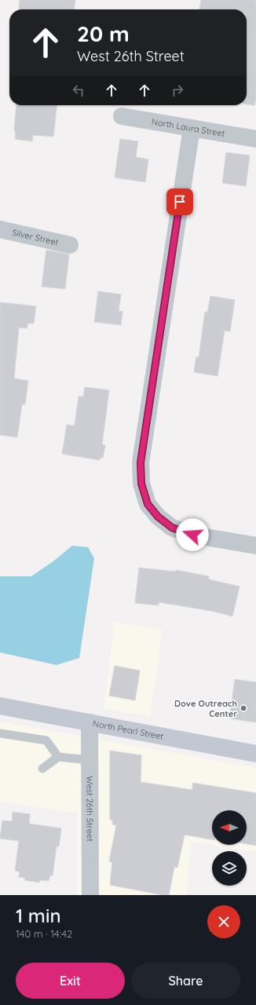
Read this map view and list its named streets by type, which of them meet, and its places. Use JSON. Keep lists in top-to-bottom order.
{
  "streets": {
    "street": [
      "North Laura Street",
      "Silver Street",
      "North Pearl Street",
      "West 26th Street"
    ]
  },
  "crossings": [
    ["North Pearl Street", "West 26th Street"]
  ],
  "places": ["Dove Outreach Center"],
  "north": "left",
  "page": {
    "turn": ["20 m", "West 26th Street"],
    "heading": ["1 min", "140 m · 14:42"],
    "buttons": ["Exit", "Share"]
  }
}
